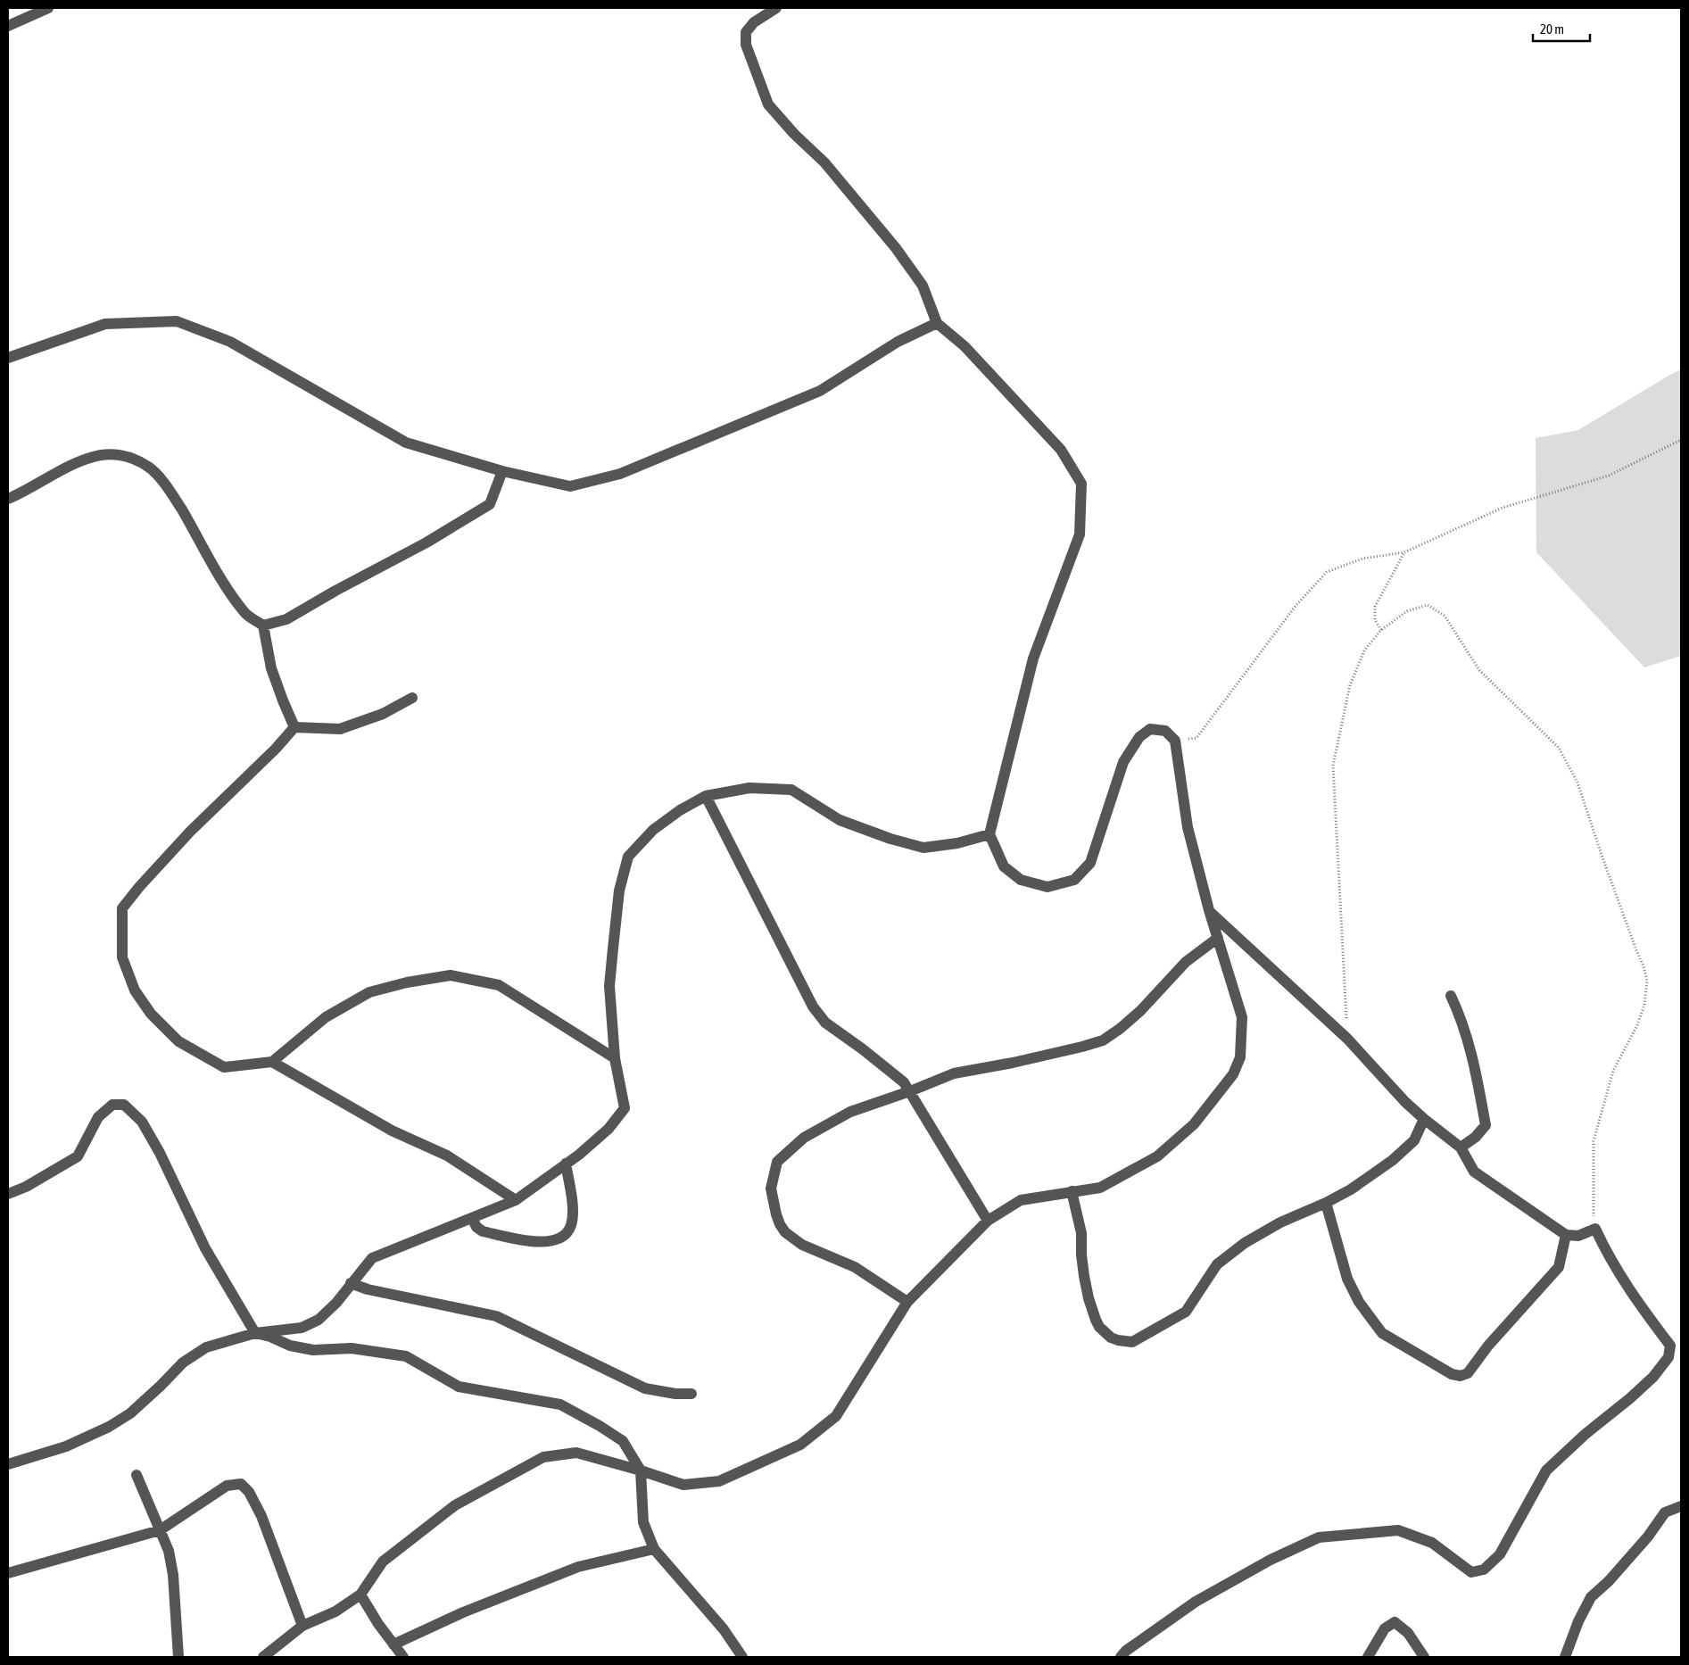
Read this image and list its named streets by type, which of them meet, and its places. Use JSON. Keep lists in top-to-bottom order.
{
  "scale_bar": "20 m"
}
